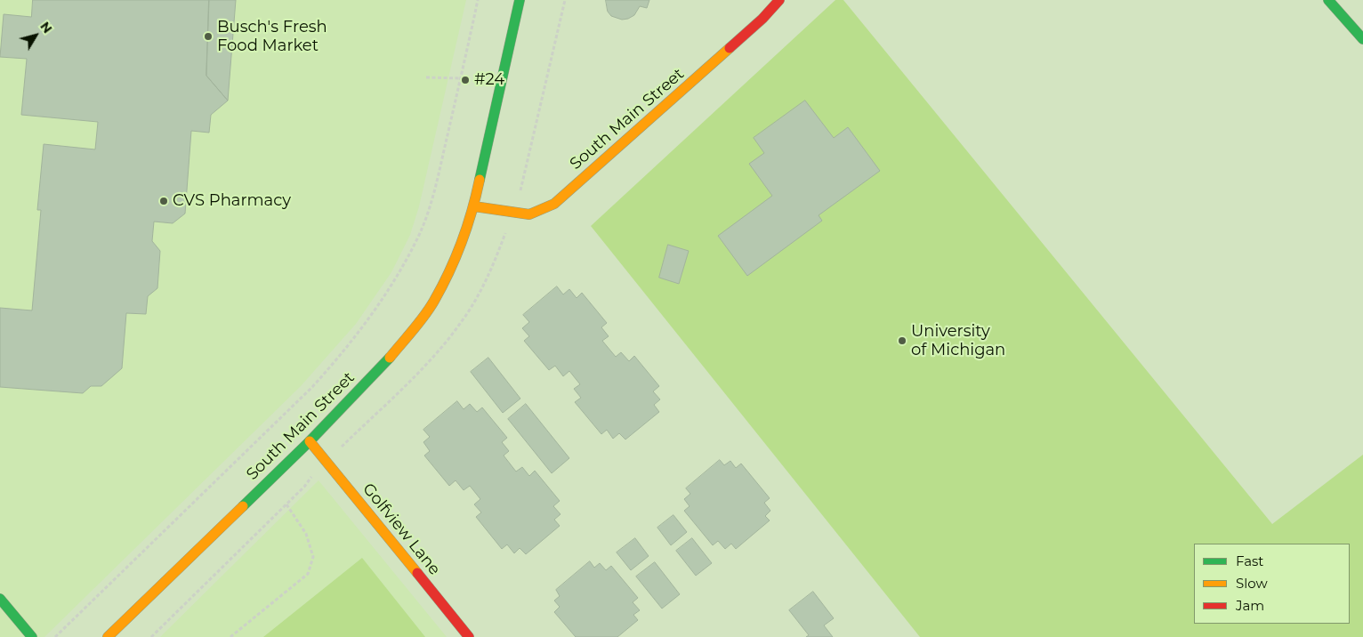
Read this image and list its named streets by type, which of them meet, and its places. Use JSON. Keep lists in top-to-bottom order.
{
  "streets": {
    "street": ["South Main Street", "Golfview Lane"]
  },
  "crossings": [
    ["South Main Street", "Golfview Lane"]
  ],
  "places": [
    "Busch's Fresh Food Market",
    "#24",
    "CVS Pharmacy",
    "University of Michigan"
  ],
  "legend": ["Fast", "Slow", "Jam"],
  "north": "top right"
}
